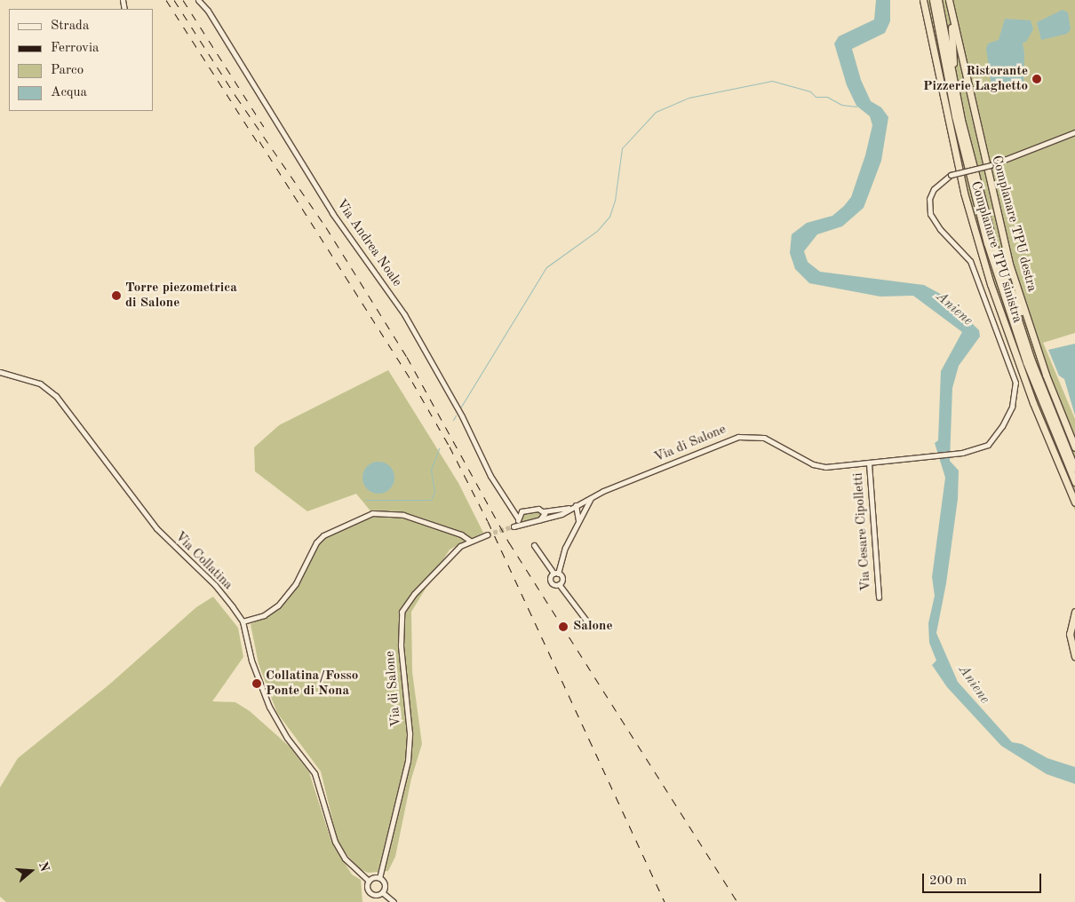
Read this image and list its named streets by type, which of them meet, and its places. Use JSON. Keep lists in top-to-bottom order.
{
  "streets": {
    "highway": ["Complanare TPU destra", "Complanare TPU sinistra"],
    "street": [
      "Via Andrea Noale",
      "Via di Salone",
      "Via Cesare Cipolletti",
      "Via Collatina"
    ]
  },
  "crossings": [
    ["Via Andrea Noale", "Via di Salone"],
    ["Via di Salone", "Via Cesare Cipolletti"],
    ["Via di Salone", "Via Collatina"]
  ],
  "water": ["Aniene"],
  "places": [
    "Ristorante Pizzerie Laghetto",
    "Torre piezometrica di Salone",
    "Salone",
    "Collatina/Fosso Ponte di Nona"
  ],
  "legend": [
    "Strada",
    "Ferrovia",
    "Parco",
    "Acqua"
  ],
  "scale_bar": "200 m",
  "north": "right"
}
